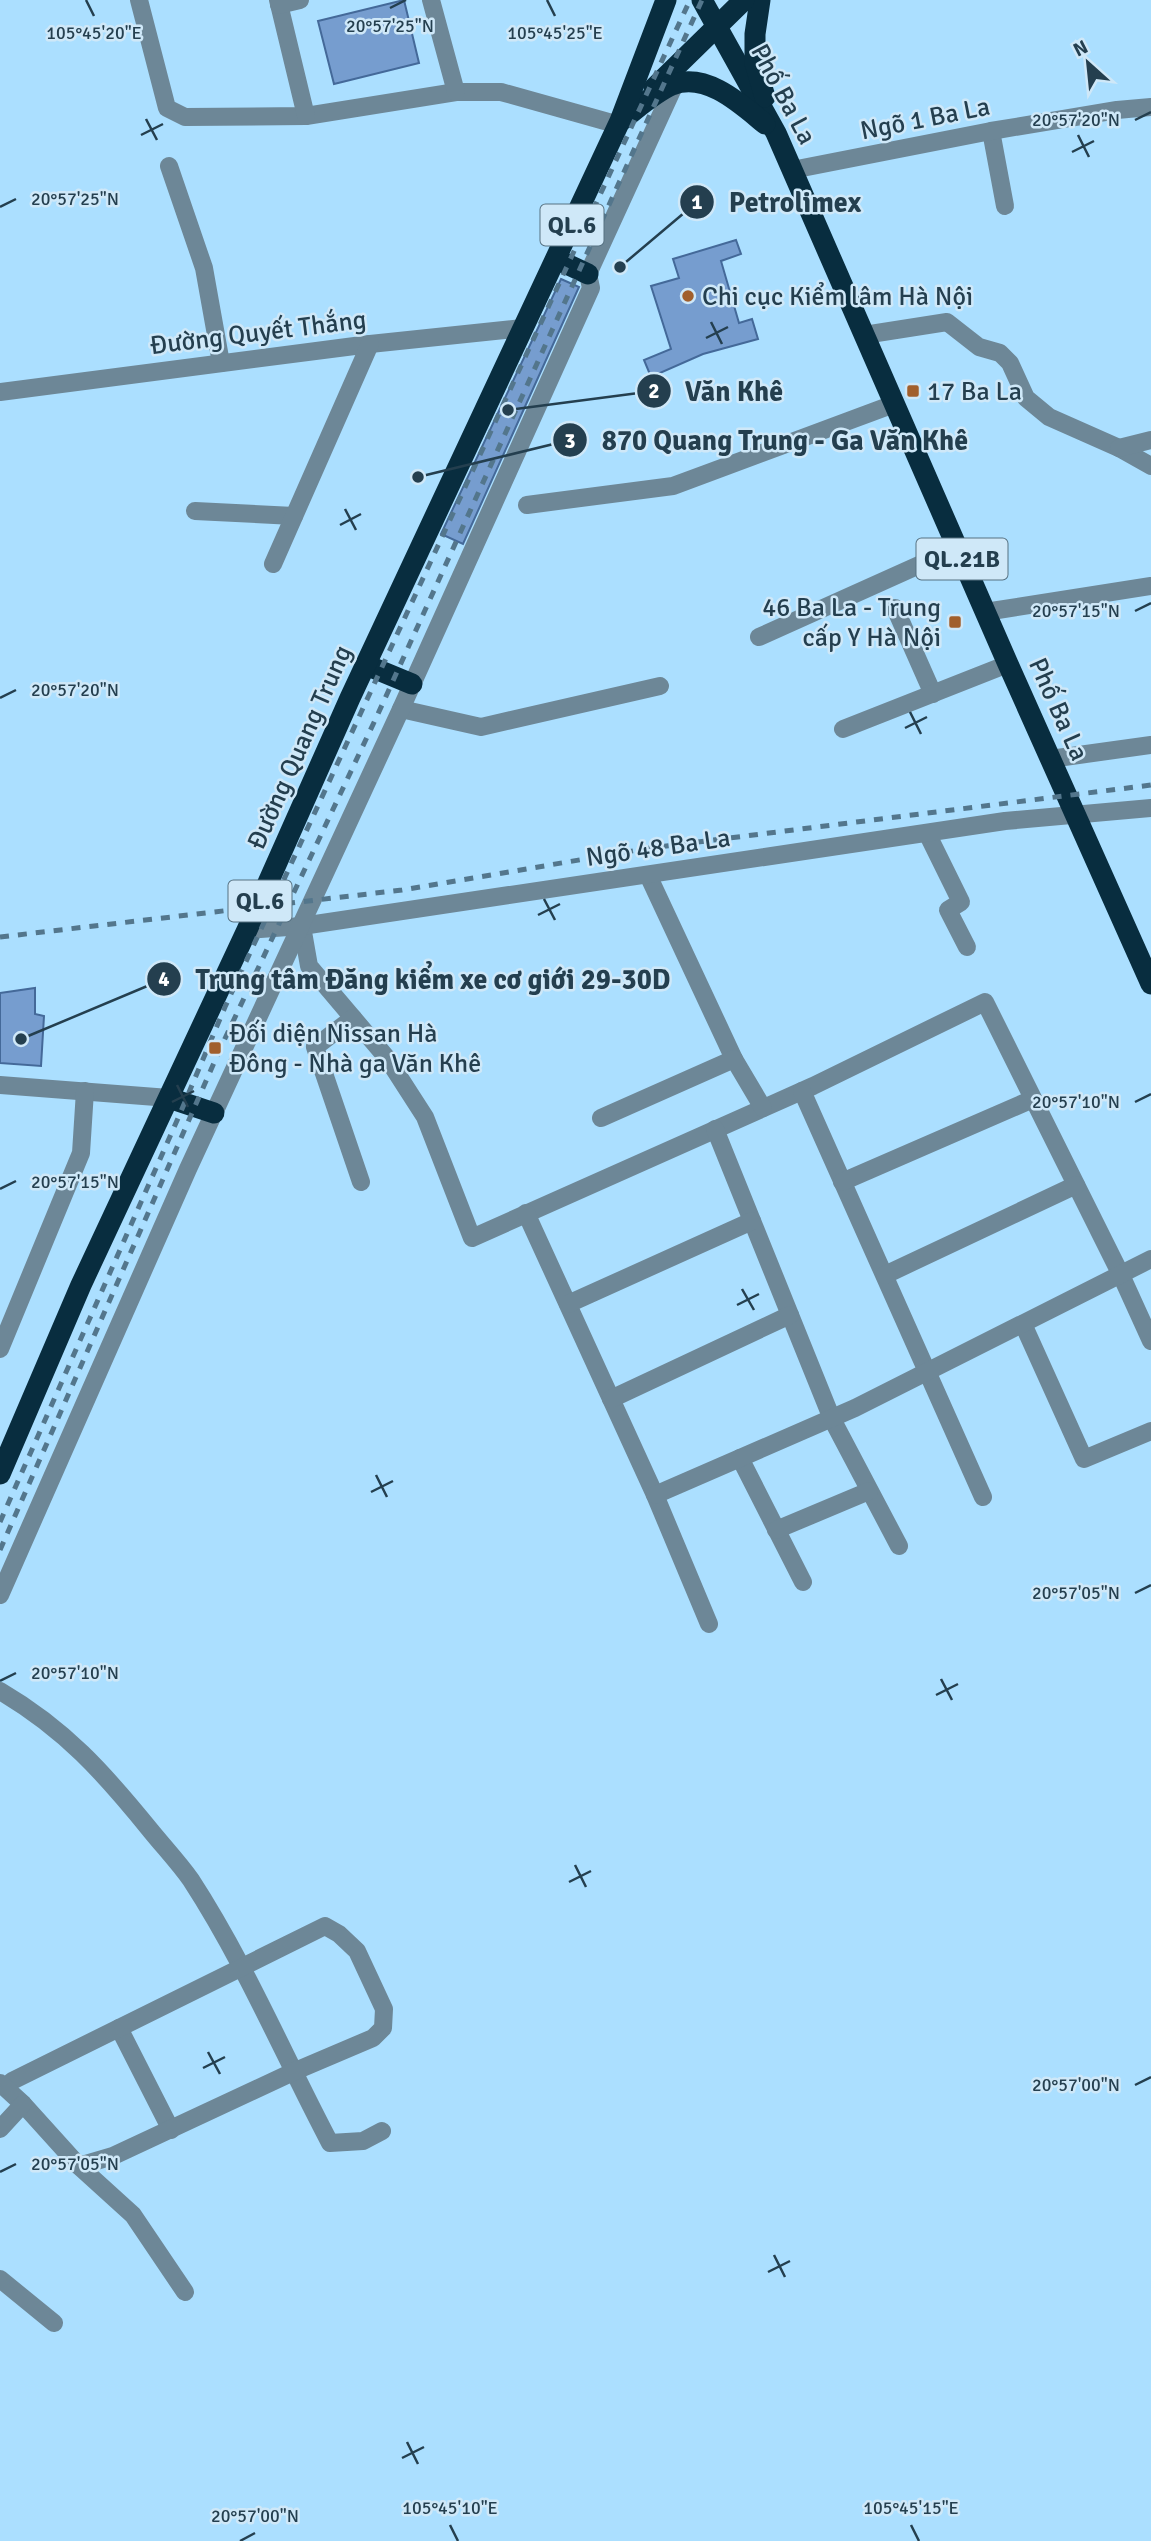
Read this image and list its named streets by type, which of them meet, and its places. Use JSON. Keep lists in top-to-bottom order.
{
  "streets": {
    "highway": [
      "Phố Ba La",
      "QL.6",
      "QL.21B",
      "Đường Quang Trung"
    ],
    "street": ["Ngõ 1 Ba La", "Đường Quyết Thắng", "Ngõ 48 Ba La"]
  },
  "crossings": [
    ["Phố Ba La", "Ngõ 1 Ba La"],
    ["Phố Ba La", "Đường Quang Trung"],
    ["Phố Ba La", "Ngõ 48 Ba La"],
    ["Đường Quyết Thắng", "Đường Quang Trung"],
    ["Đường Quang Trung", "Ngõ 48 Ba La"]
  ],
  "places": {
    "other": [
      "Petrolimex",
      "Chi cục Kiểm lâm Hà Nội",
      "Văn Khê",
      "870 Quang Trung - Ga Văn Khê",
      "Trung tâm Đăng kiểm xe cơ giới 29-30D"
    ],
    "transit": ["17 Ba La", "46 Ba La - Trung cấp Y Hà Nội", "Đối diện Nissan Hà Đông - Nhà ga Văn Khê"]
  },
  "north": "top left",
  "coordinates": [
    "20°57'25\"N",
    "105°45'20\"E",
    "105°45'25\"E",
    "20°57'20\"N",
    "20°57'15\"N",
    "20°57'10\"N",
    "20°57'05\"N",
    "20°57'00\"N",
    "105°45'10\"E",
    "105°45'15\"E"
  ]
}
